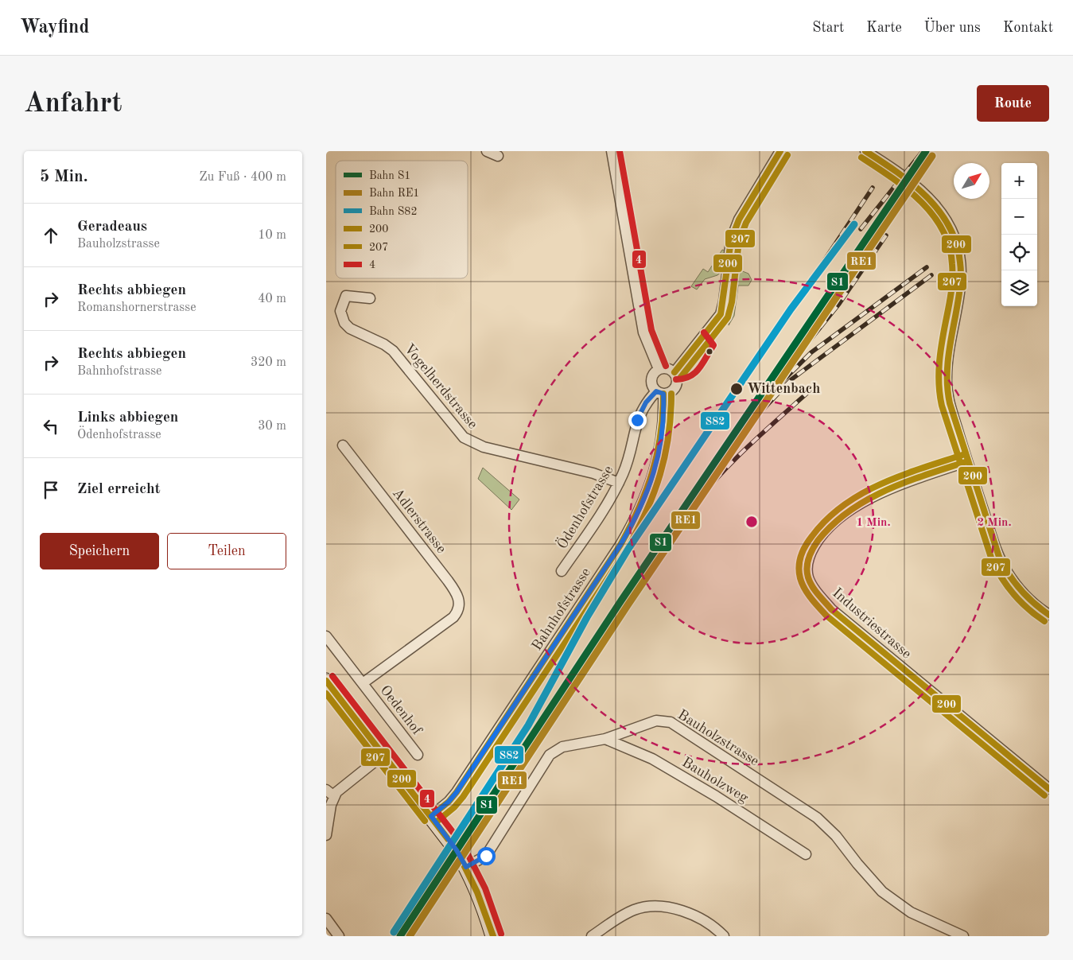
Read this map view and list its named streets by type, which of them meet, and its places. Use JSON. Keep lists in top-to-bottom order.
{
  "streets": {
    "street": [
      "Vogelherdstrasse",
      "Ödenhofstrasse",
      "Adlerstrasse",
      "Bahnhofstrasse",
      "Industriestrasse",
      "Oedenhof",
      "Bauholzstrasse",
      "Bauholzweg"
    ]
  },
  "crossings": [
    ["Vogelherdstrasse", "Ödenhofstrasse"],
    ["Ödenhofstrasse", "Bahnhofstrasse"],
    ["Adlerstrasse", "Oedenhof"],
    ["Bauholzstrasse", "Bauholzweg"]
  ],
  "places": ["Wittenbach"],
  "lines": [
    "rail line S1",
    "transit line 200",
    "transit line 4",
    "transit line 207",
    "rail line RE1",
    "rail line S82"
  ],
  "legend": [
    "Bahn S1",
    "Bahn RE1",
    "Bahn S82",
    "200",
    "207",
    "4"
  ],
  "north": "top right",
  "page": {
    "header": "Wayfind",
    "nav": [
      "Start",
      "Karte",
      "Über uns",
      "Kontakt"
    ],
    "buttons": [
      "Route",
      ["Speichern", "Teilen"]
    ],
    "title": "Anfahrt",
    "heading": ["5 Min.", "Zu Fuß · 400 m"],
    "map_buttons": ["+", "−"],
    "list": [
      ["Geradeaus", "Bauholzstrasse", "10 m"],
      ["Rechts abbiegen", "Romanshornerstrasse", "40 m"],
      ["Rechts abbiegen", "Bahnhofstrasse", "320 m"],
      ["Links abbiegen", "Ödenhofstrasse", "30 m"],
      "Ziel erreicht"
    ]
  },
  "rings": ["1 Min.", "2 Min."]
}
